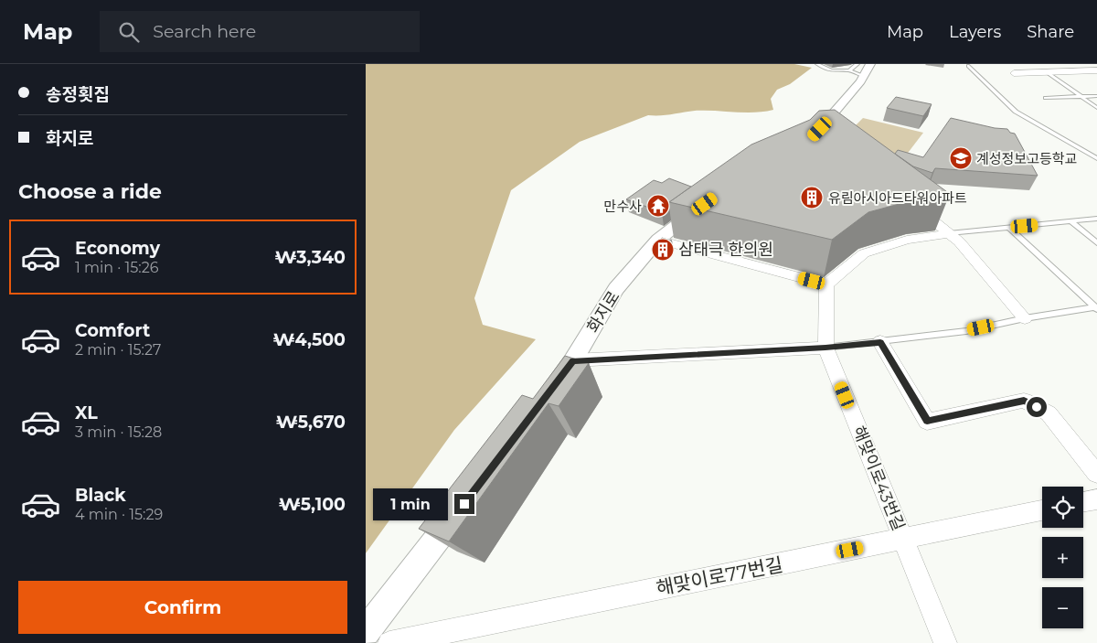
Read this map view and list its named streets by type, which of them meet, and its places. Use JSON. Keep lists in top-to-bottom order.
{
  "streets": {
    "street": ["화지로", "해맞이로43번길", "해맞이로77번길"]
  },
  "crossings": [
    ["해맞이로43번길", "해맞이로77번길"]
  ],
  "places": {
    "school or university": ["계성정보고등학교"],
    "building": ["유림아시아드타워아파트", "삼태극 한의원"],
    "temple": ["만수사"]
  },
  "page": {
    "header": "Map",
    "search": "Search here",
    "nav": ["Map", "Layers", "Share"],
    "banner": ["송정횟집", "화지로"],
    "heading": "Choose a ride",
    "list": [
      {
        "name": "Economy",
        "note": "1 min · 15:26",
        "value": "₩3,340"
      },
      {
        "name": "Comfort",
        "note": "2 min · 15:27",
        "value": "₩4,500"
      },
      {
        "name": "XL",
        "note": "3 min · 15:28",
        "value": "₩5,670"
      },
      {
        "name": "Black",
        "note": "4 min · 15:29",
        "value": "₩5,100"
      }
    ],
    "map_buttons": ["+", "−"],
    "bubble": "1 min",
    "buttons": "Confirm"
  }
}
